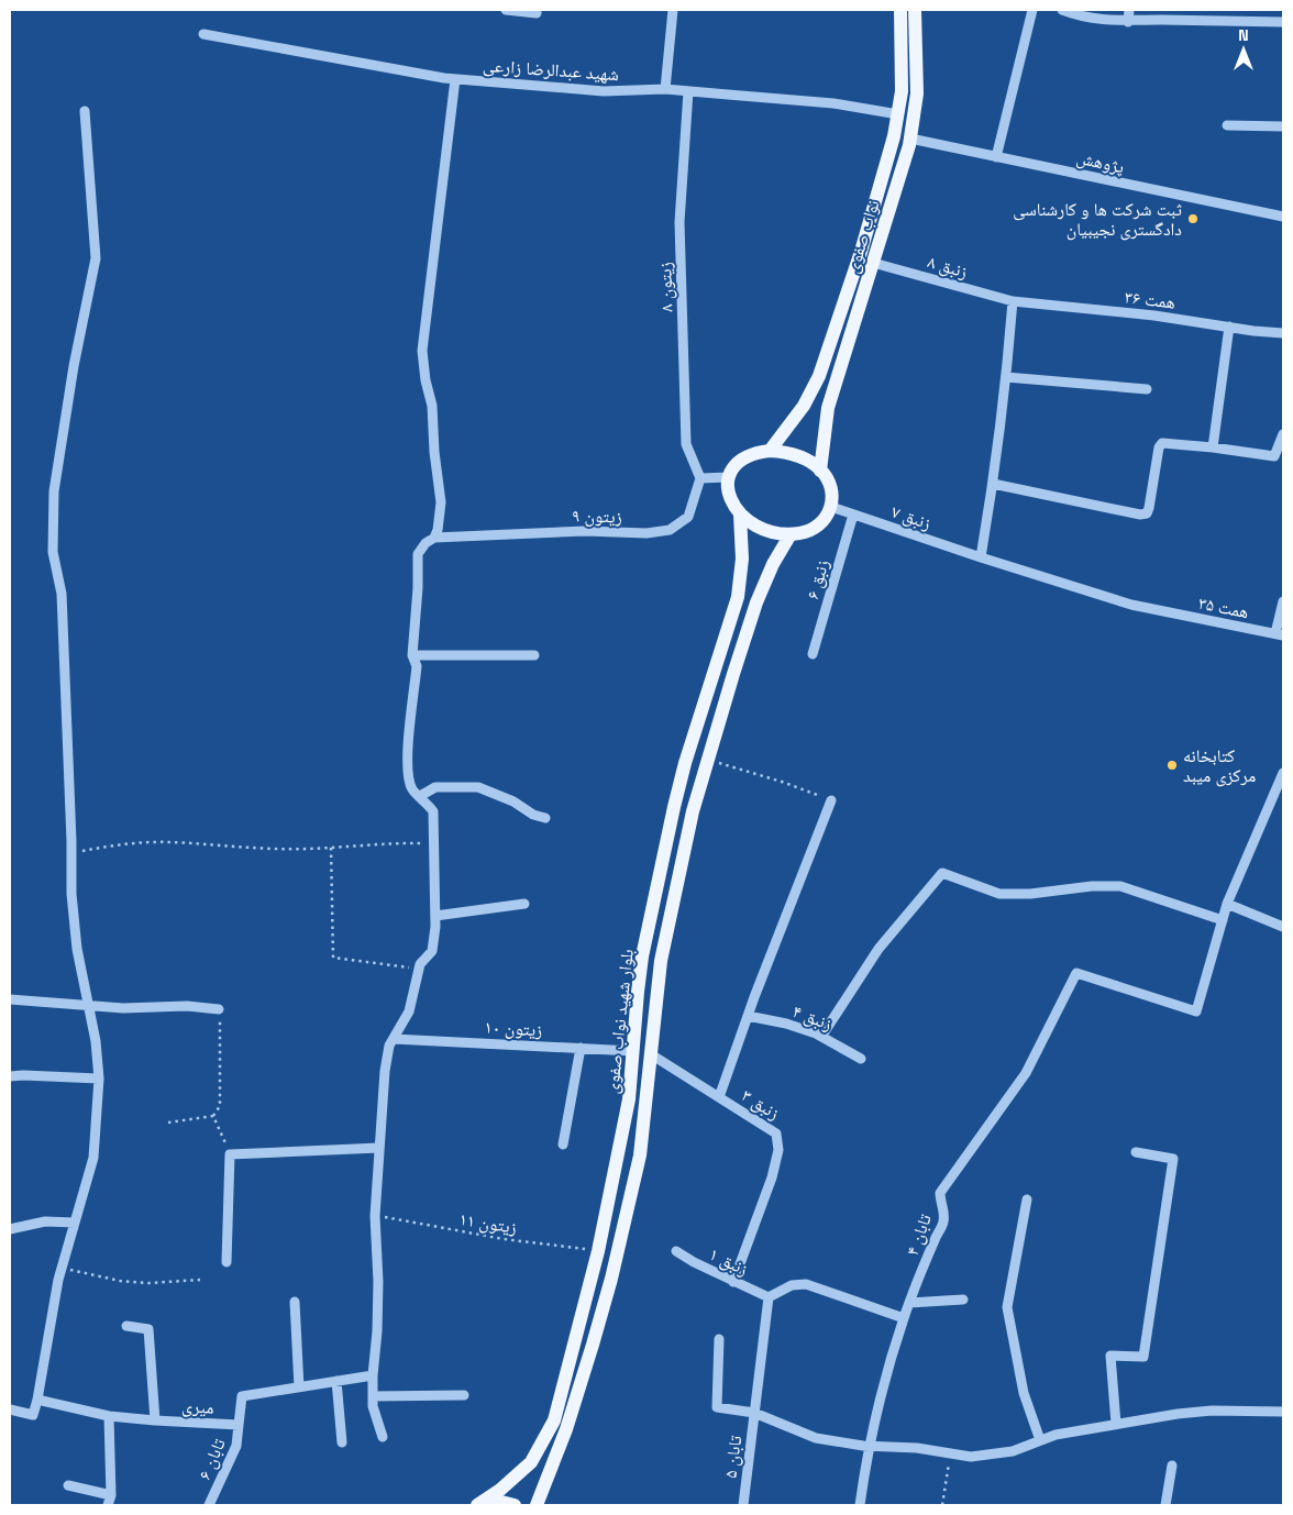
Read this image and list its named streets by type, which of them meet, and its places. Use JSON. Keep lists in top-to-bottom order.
{
  "streets": {
    "main road": ["نواب صفوی", "بلوار شهید نواب صفوی"],
    "street": [
      "شهید عبدالرضا زارعی",
      "پژوهش",
      "زنبق ۸",
      "زیتون ۸",
      "همت ۳۶",
      "زیتون ۹",
      "زنبق ۷",
      "زنبق ۶",
      "همت ۳۵",
      "زنبق ۴",
      "زیتون ۱۰",
      "زنبق ۳",
      "تابان ۴",
      "زنبق ۱",
      "میری",
      "تابان ۵",
      "تابان ۶"
    ],
    "path": ["زیتون ۱۱"]
  },
  "crossings": [
    ["شهید عبدالرضا زارعی", "نواب صفوی"],
    ["شهید عبدالرضا زارعی", "زیتون ۸"],
    ["پژوهش", "نواب صفوی"],
    ["نواب صفوی", "زنبق ۸"],
    ["نواب صفوی", "زنبق ۷"],
    ["نواب صفوی", "بلوار شهید نواب صفوی"],
    ["زنبق ۸", "همت ۳۶"],
    ["زیتون ۸", "زیتون ۹"],
    ["زنبق ۷", "زنبق ۶"],
    ["زنبق ۷", "همت ۳۵"],
    ["زنبق ۷", "بلوار شهید نواب صفوی"],
    ["بلوار شهید نواب صفوی", "زیتون ۱۰"],
    ["بلوار شهید نواب صفوی", "زنبق ۳"],
    ["بلوار شهید نواب صفوی", "زیتون ۱۱"],
    ["زنبق ۳", "زنبق ۱"],
    ["زنبق ۱", "تابان ۵"],
    ["میری", "تابان ۶"]
  ],
  "places": ["ثبت شرکت ها و کارشناسی دادگستری نجیبیان", "کتابخانه مرکزی میبد"],
  "north": "top"
}
